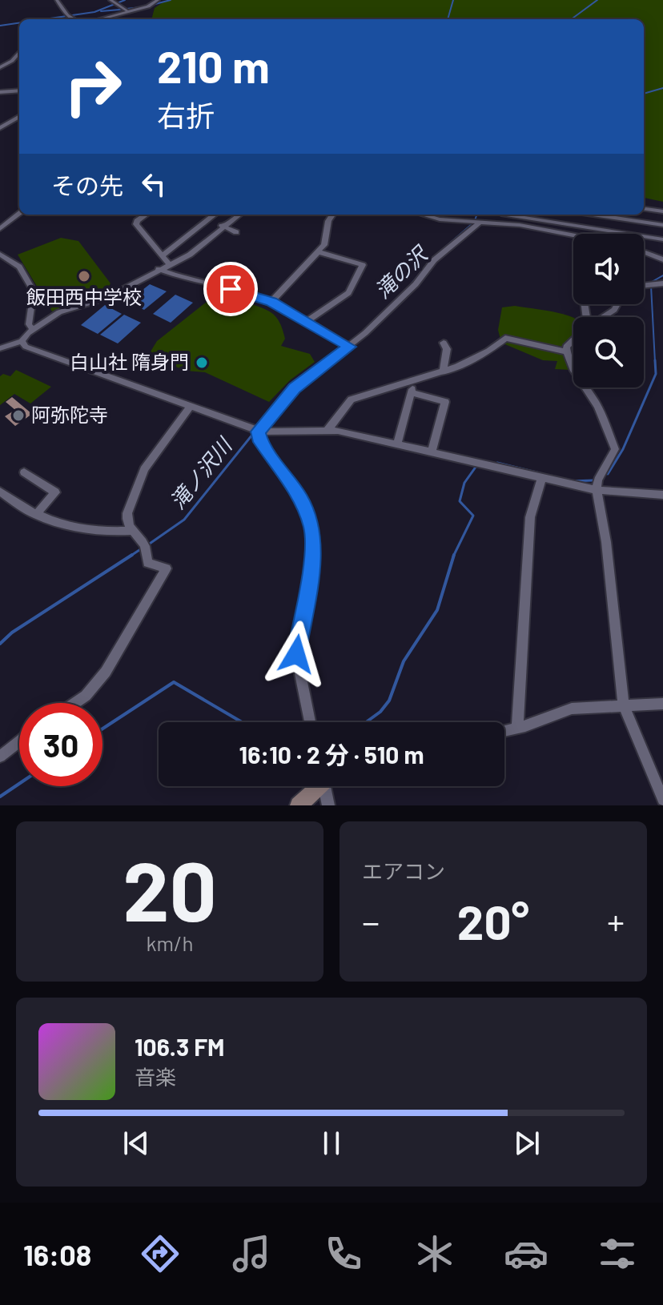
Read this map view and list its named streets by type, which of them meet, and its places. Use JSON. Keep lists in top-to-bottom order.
{
  "water": ["滝の沢", "滝ノ沢川"],
  "places": ["飯田西中学校", "白山社 隋身門", "阿弥陀寺"],
  "page": {
    "turn": ["210 m", "右折"],
    "then": "その先",
    "limit": "30",
    "trip": "16:10 · 2 分 · 510 m",
    "tile": [
      ["20", "km/h"],
      "エアコン"
    ],
    "heat": ["−", "20°", "+"],
    "song": ["106.3 FM", "音楽"],
    "tabs": "16:08"
  }
}
